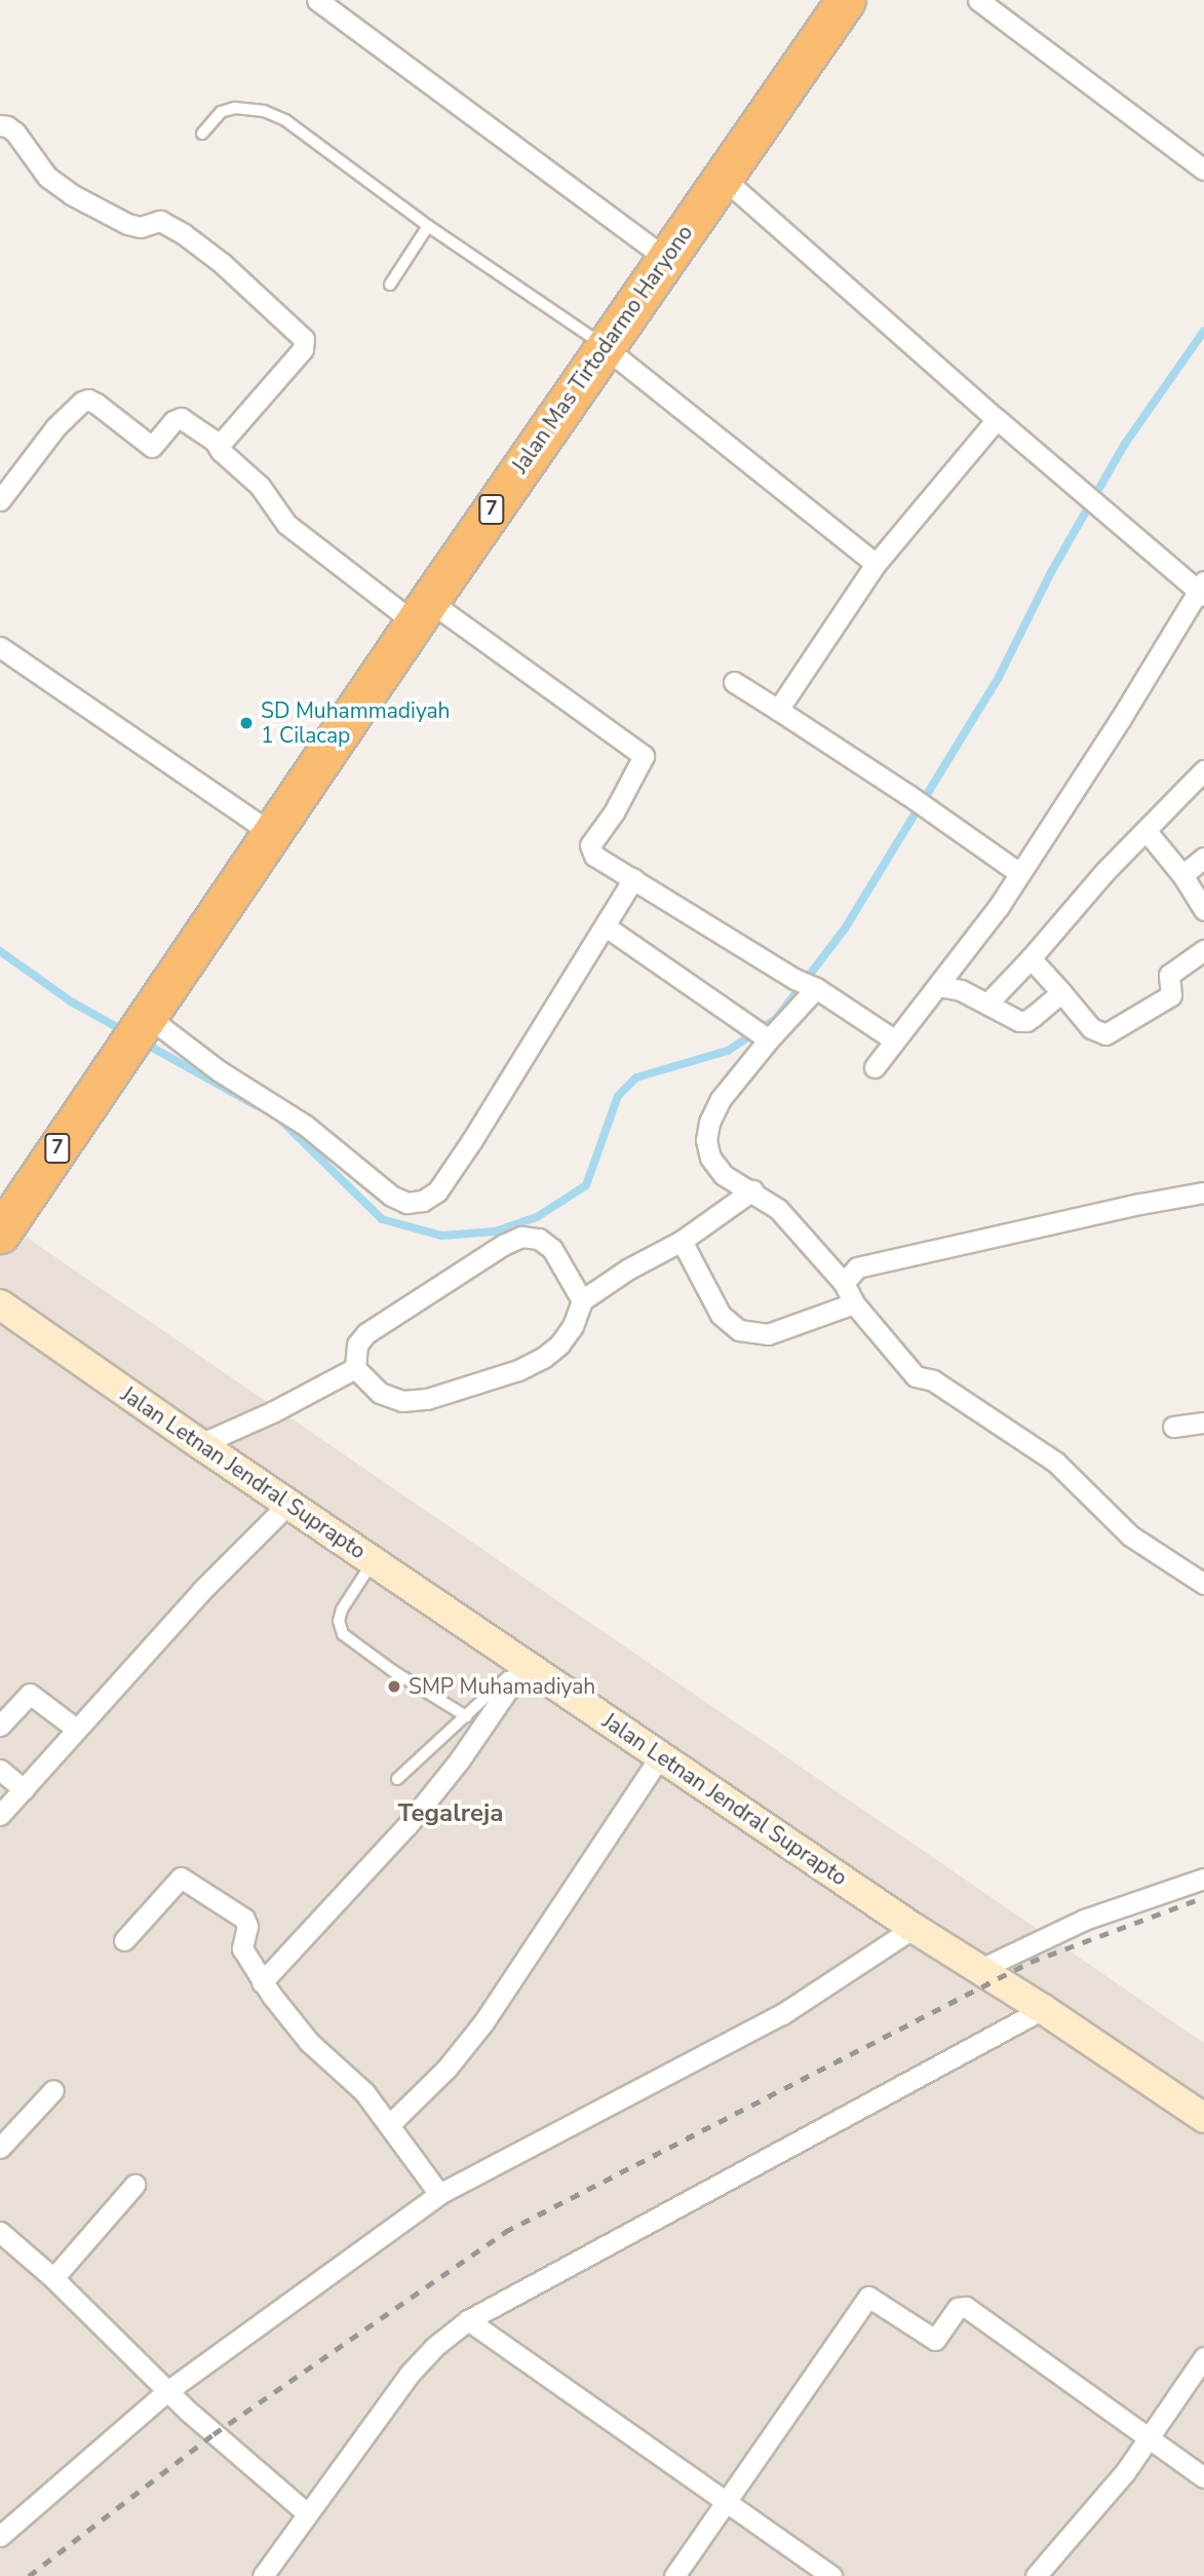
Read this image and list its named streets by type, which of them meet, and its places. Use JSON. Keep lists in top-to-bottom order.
{
  "streets": {
    "highway": ["Jalan Mas Tirtodarmo Haryono", "7"],
    "main road": ["Jalan Letnan Jendral Suprapto"]
  },
  "crossings": [
    ["Jalan Mas Tirtodarmo Haryono", "7"]
  ],
  "districts": ["Tegalreja"],
  "places": ["SD Muhammadiyah 1 Cilacap", "SMP Muhamadiyah"]
}
